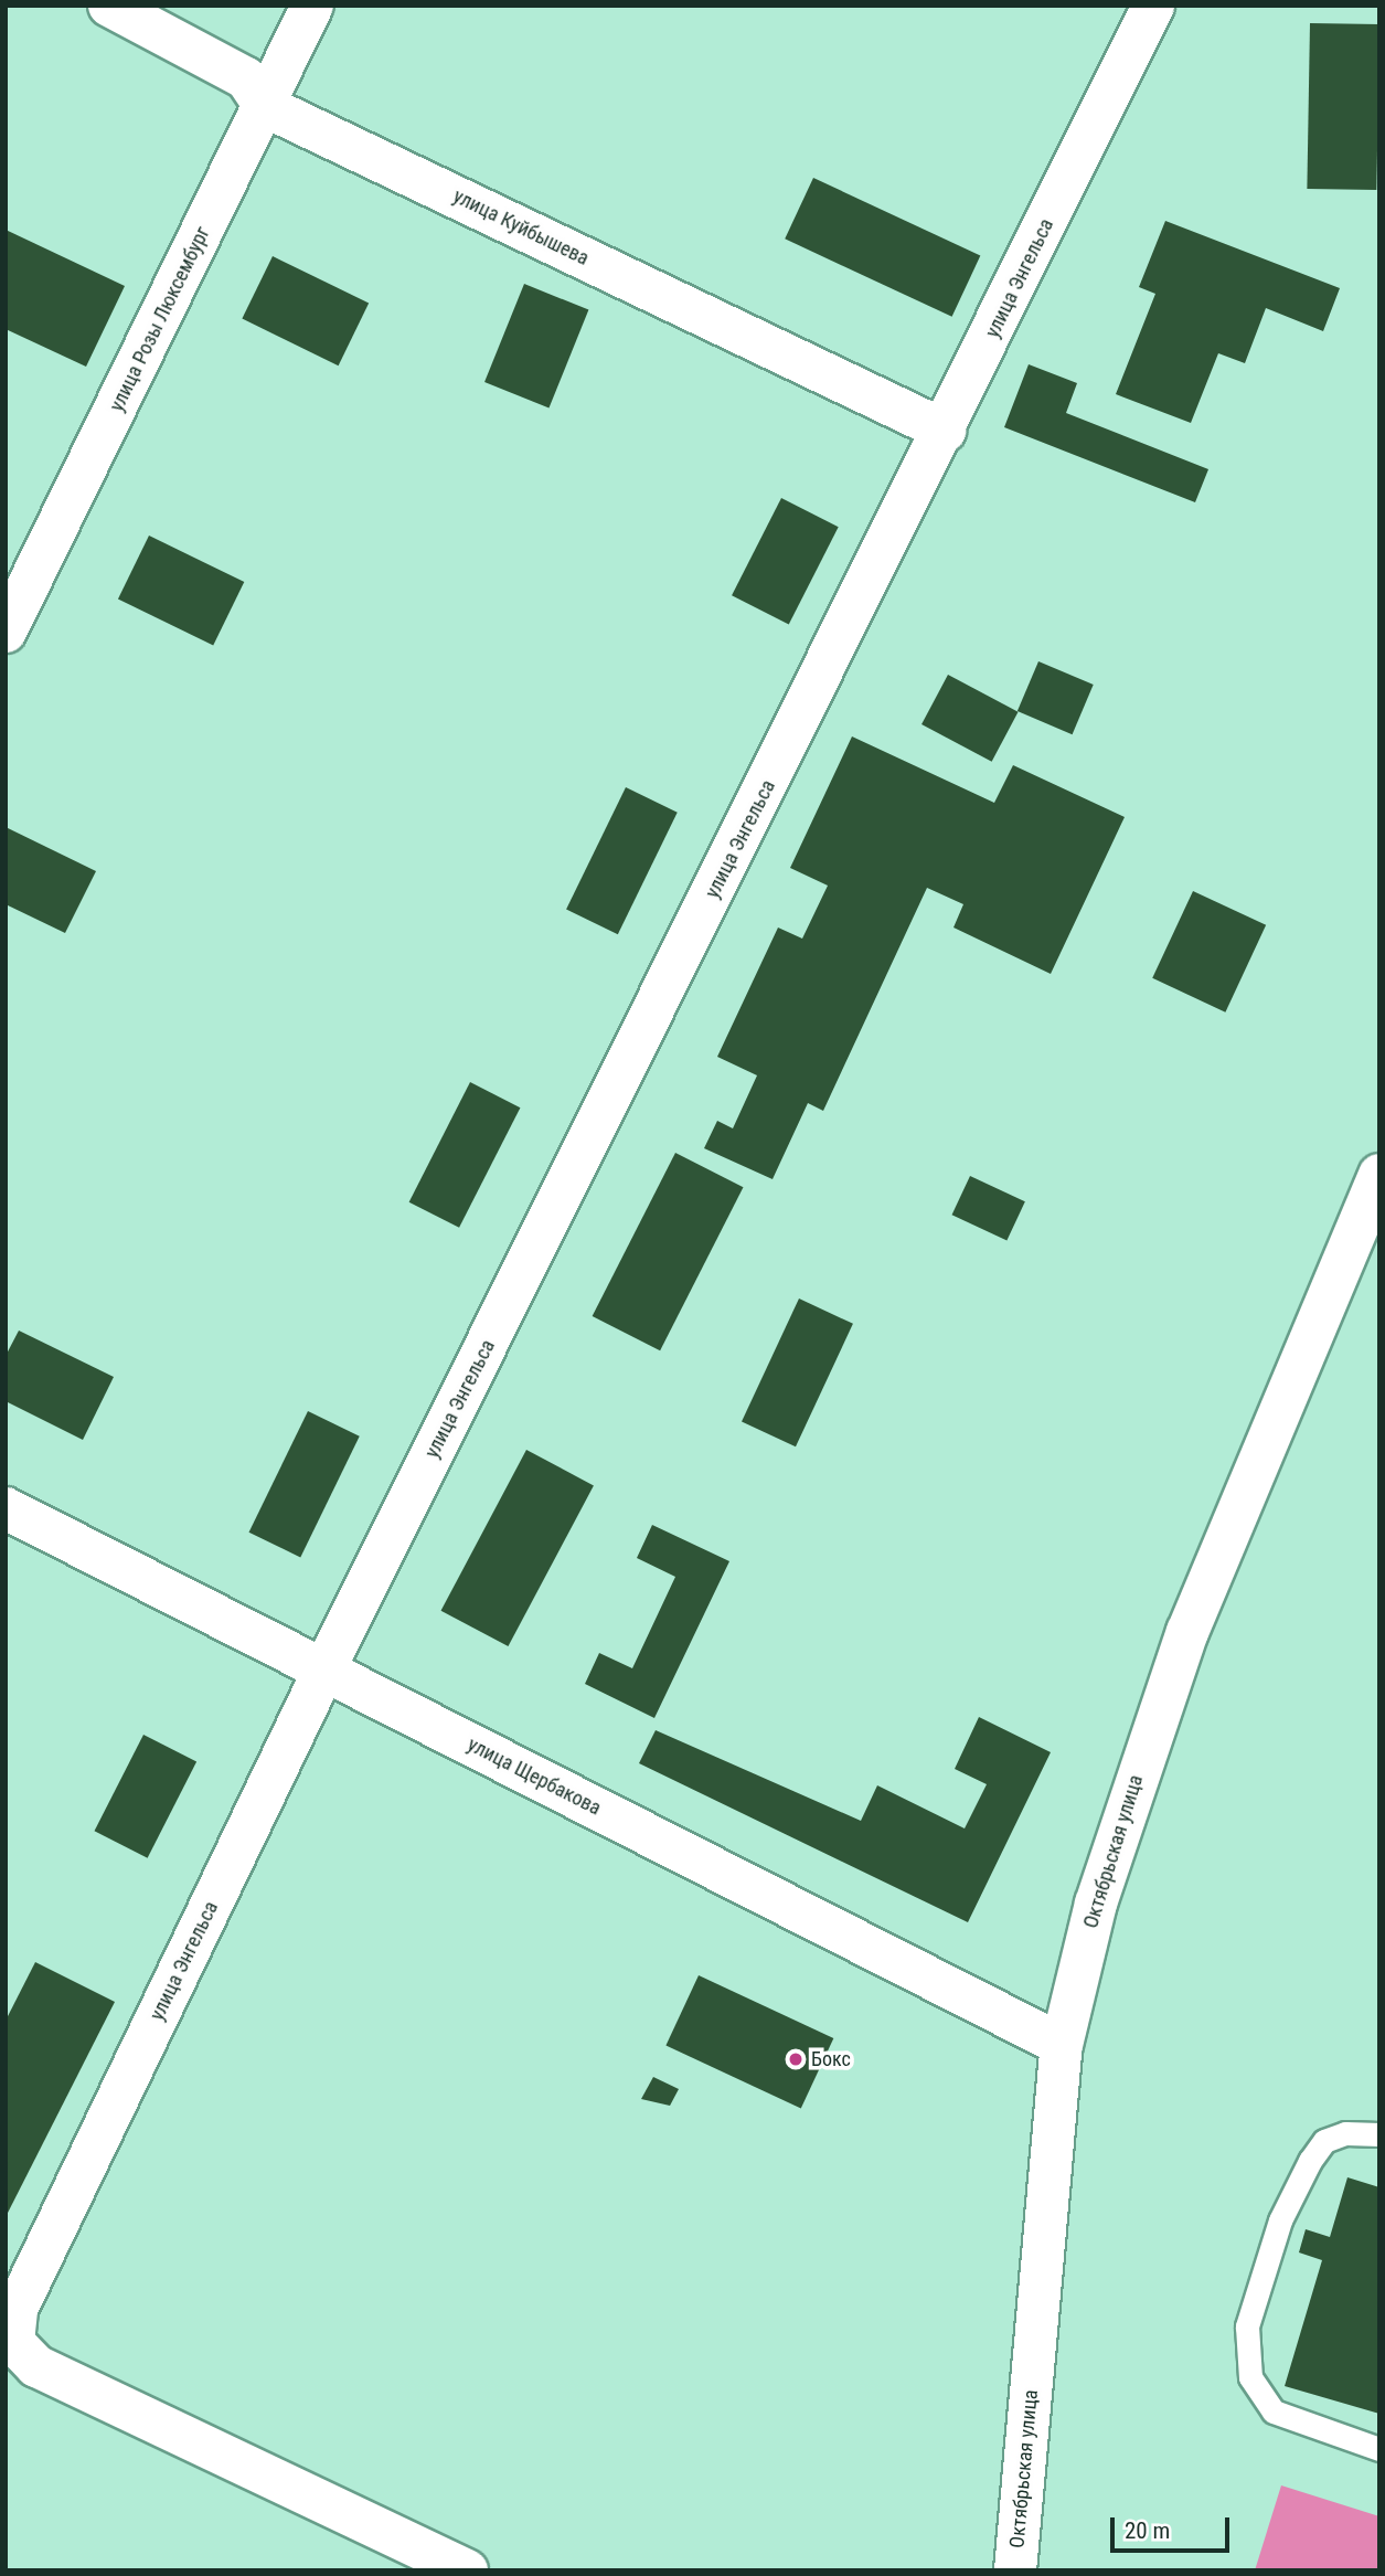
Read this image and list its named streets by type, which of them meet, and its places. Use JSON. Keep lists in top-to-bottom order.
{
  "streets": {
    "street": [
      "улица Куйбышева",
      "улица Энгельса",
      "улица Розы Люксембург",
      "улица Щербакова",
      "Октябрьская улица"
    ]
  },
  "crossings": [
    ["улица Куйбышева", "улица Энгельса"],
    ["улица Куйбышева", "улица Розы Люксембург"],
    ["улица Энгельса", "улица Щербакова"],
    ["улица Щербакова", "Октябрьская улица"]
  ],
  "places": ["Бокс"],
  "scale_bar": "20 m"
}
